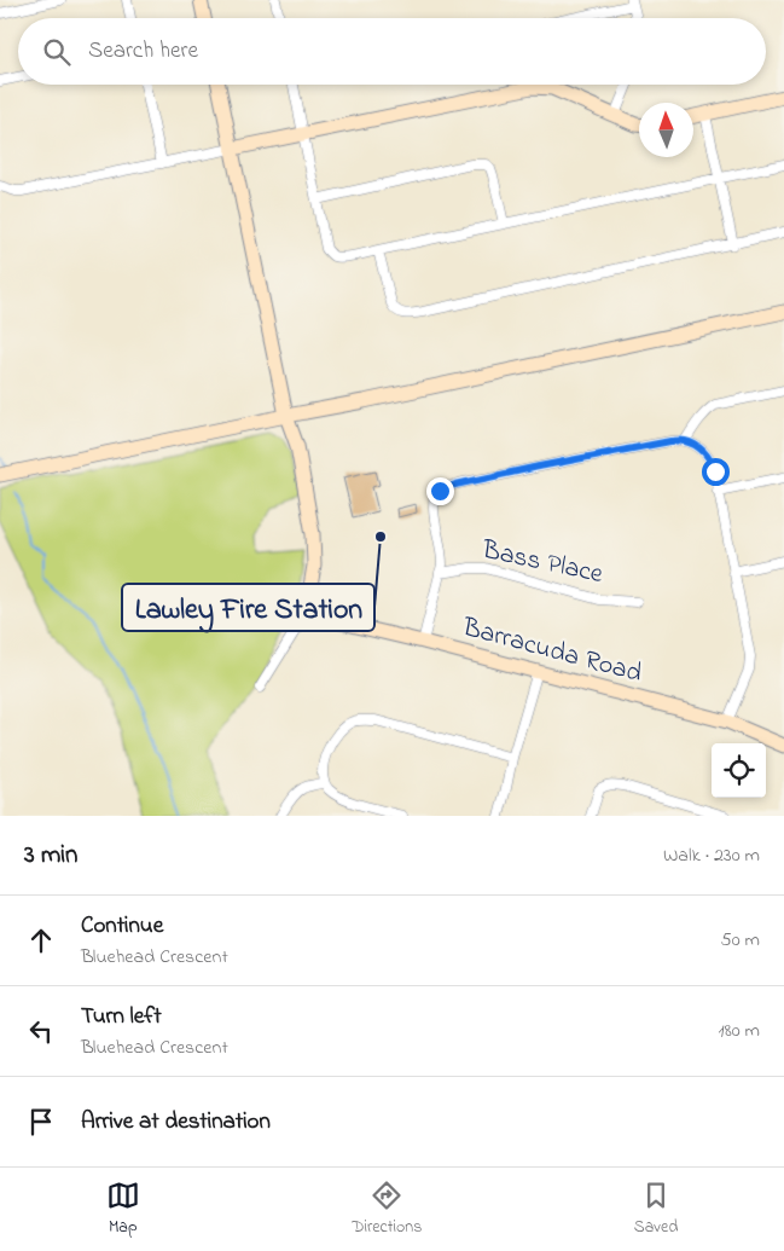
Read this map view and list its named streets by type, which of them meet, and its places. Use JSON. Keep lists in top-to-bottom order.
{
  "streets": {
    "street": ["Bass Place", "Barracuda Road"]
  },
  "places": ["Lawley Fire Station"],
  "north": "top",
  "page": {
    "search": "Search here",
    "heading": ["3 min", "Walk · 230 m"],
    "list": [
      ["Continue", "Bluehead Crescent", "50 m"],
      ["Turn left", "Bluehead Crescent", "180 m"],
      "Arrive at destination"
    ],
    "nav": ["Map", "Directions", "Saved"]
  }
}
